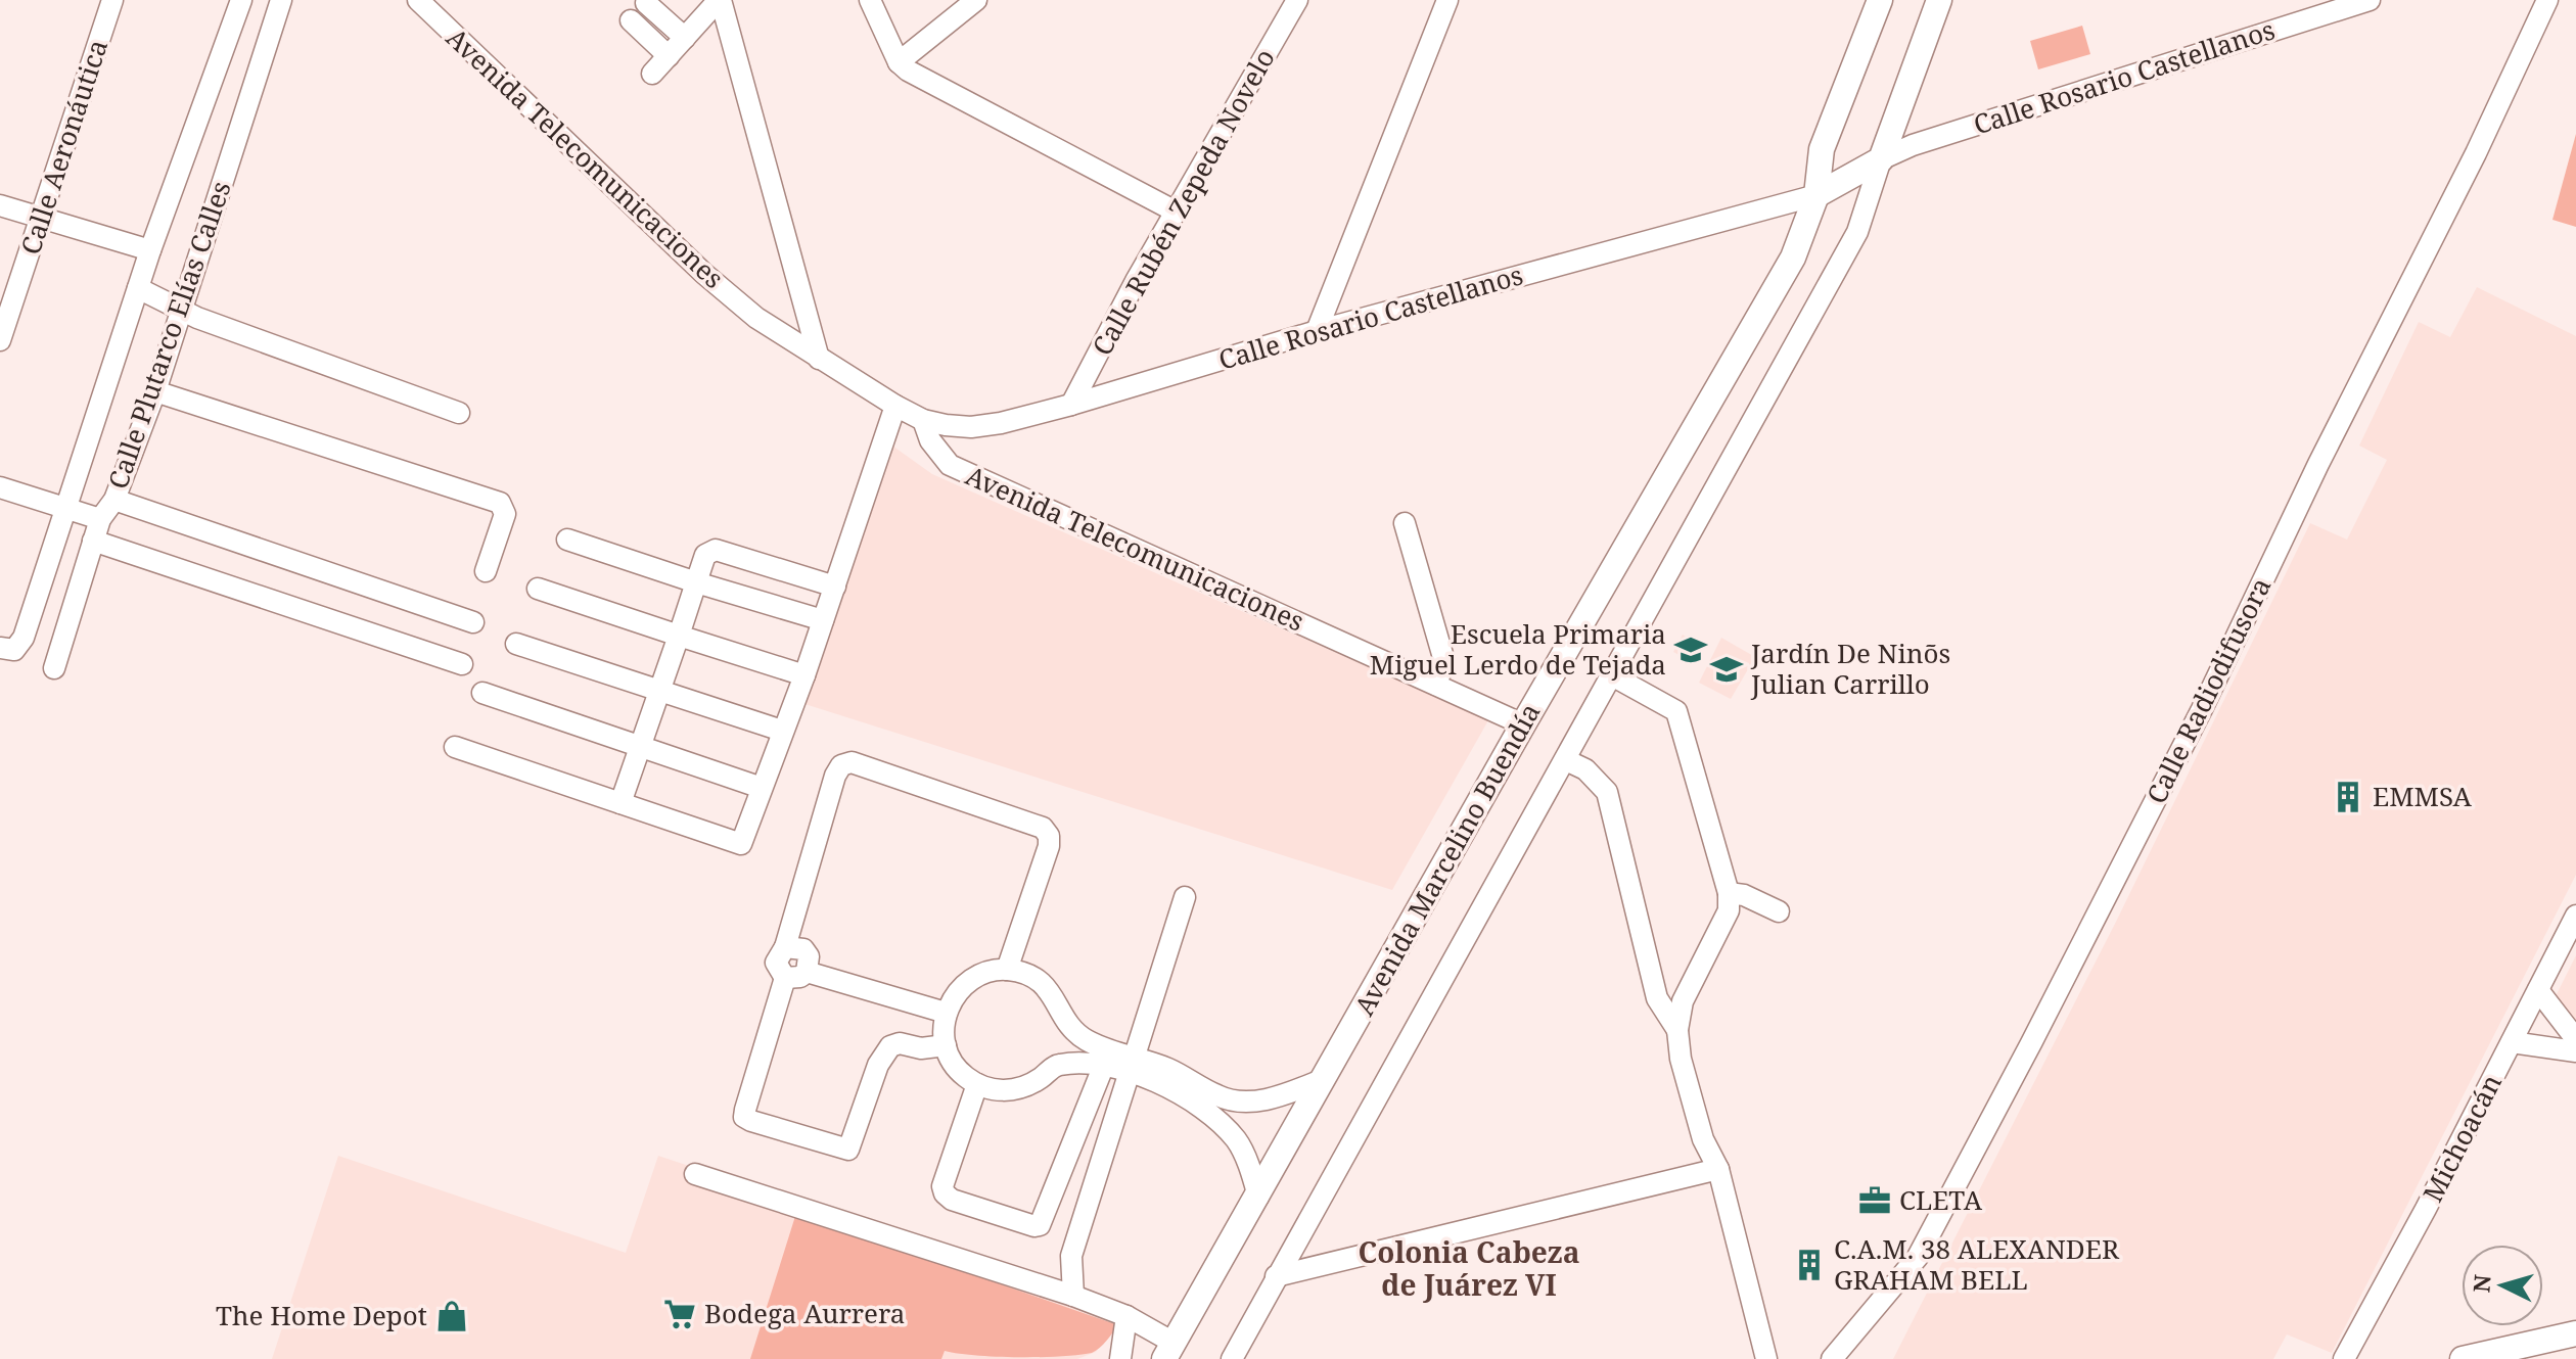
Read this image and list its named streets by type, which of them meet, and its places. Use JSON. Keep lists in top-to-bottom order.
{
  "streets": {
    "main road": ["Avenida Marcelino Buendía"],
    "street": [
      "Calle Rosario Castellanos",
      "Calle Aeronáutica",
      "Avenida Telecomunicaciones",
      "Calle Rubén Zepeda Novelo",
      "Calle Plutarco Elías Calles",
      "Calle Radiodifusora",
      "Michoacán"
    ]
  },
  "crossings": [
    ["Calle Rosario Castellanos", "Avenida Telecomunicaciones"],
    ["Calle Rosario Castellanos", "Calle Rubén Zepeda Novelo"],
    ["Calle Rosario Castellanos", "Avenida Marcelino Buendía"],
    ["Avenida Telecomunicaciones", "Avenida Marcelino Buendía"]
  ],
  "districts": ["Colonia Cabeza de Juárez VI"],
  "places": {
    "school or university": ["Escuela Primaria Miguel Lerdo de Tejada", "Jardín De Ninõs Julian Carrillo"],
    "building": ["EMMSA", "C.A.M. 38 ALEXANDER GRAHAM BELL"],
    "office": ["CLETA"],
    "supermarket": ["Bodega Aurrera"],
    "shop": ["The Home Depot"]
  },
  "north": "left"
}
